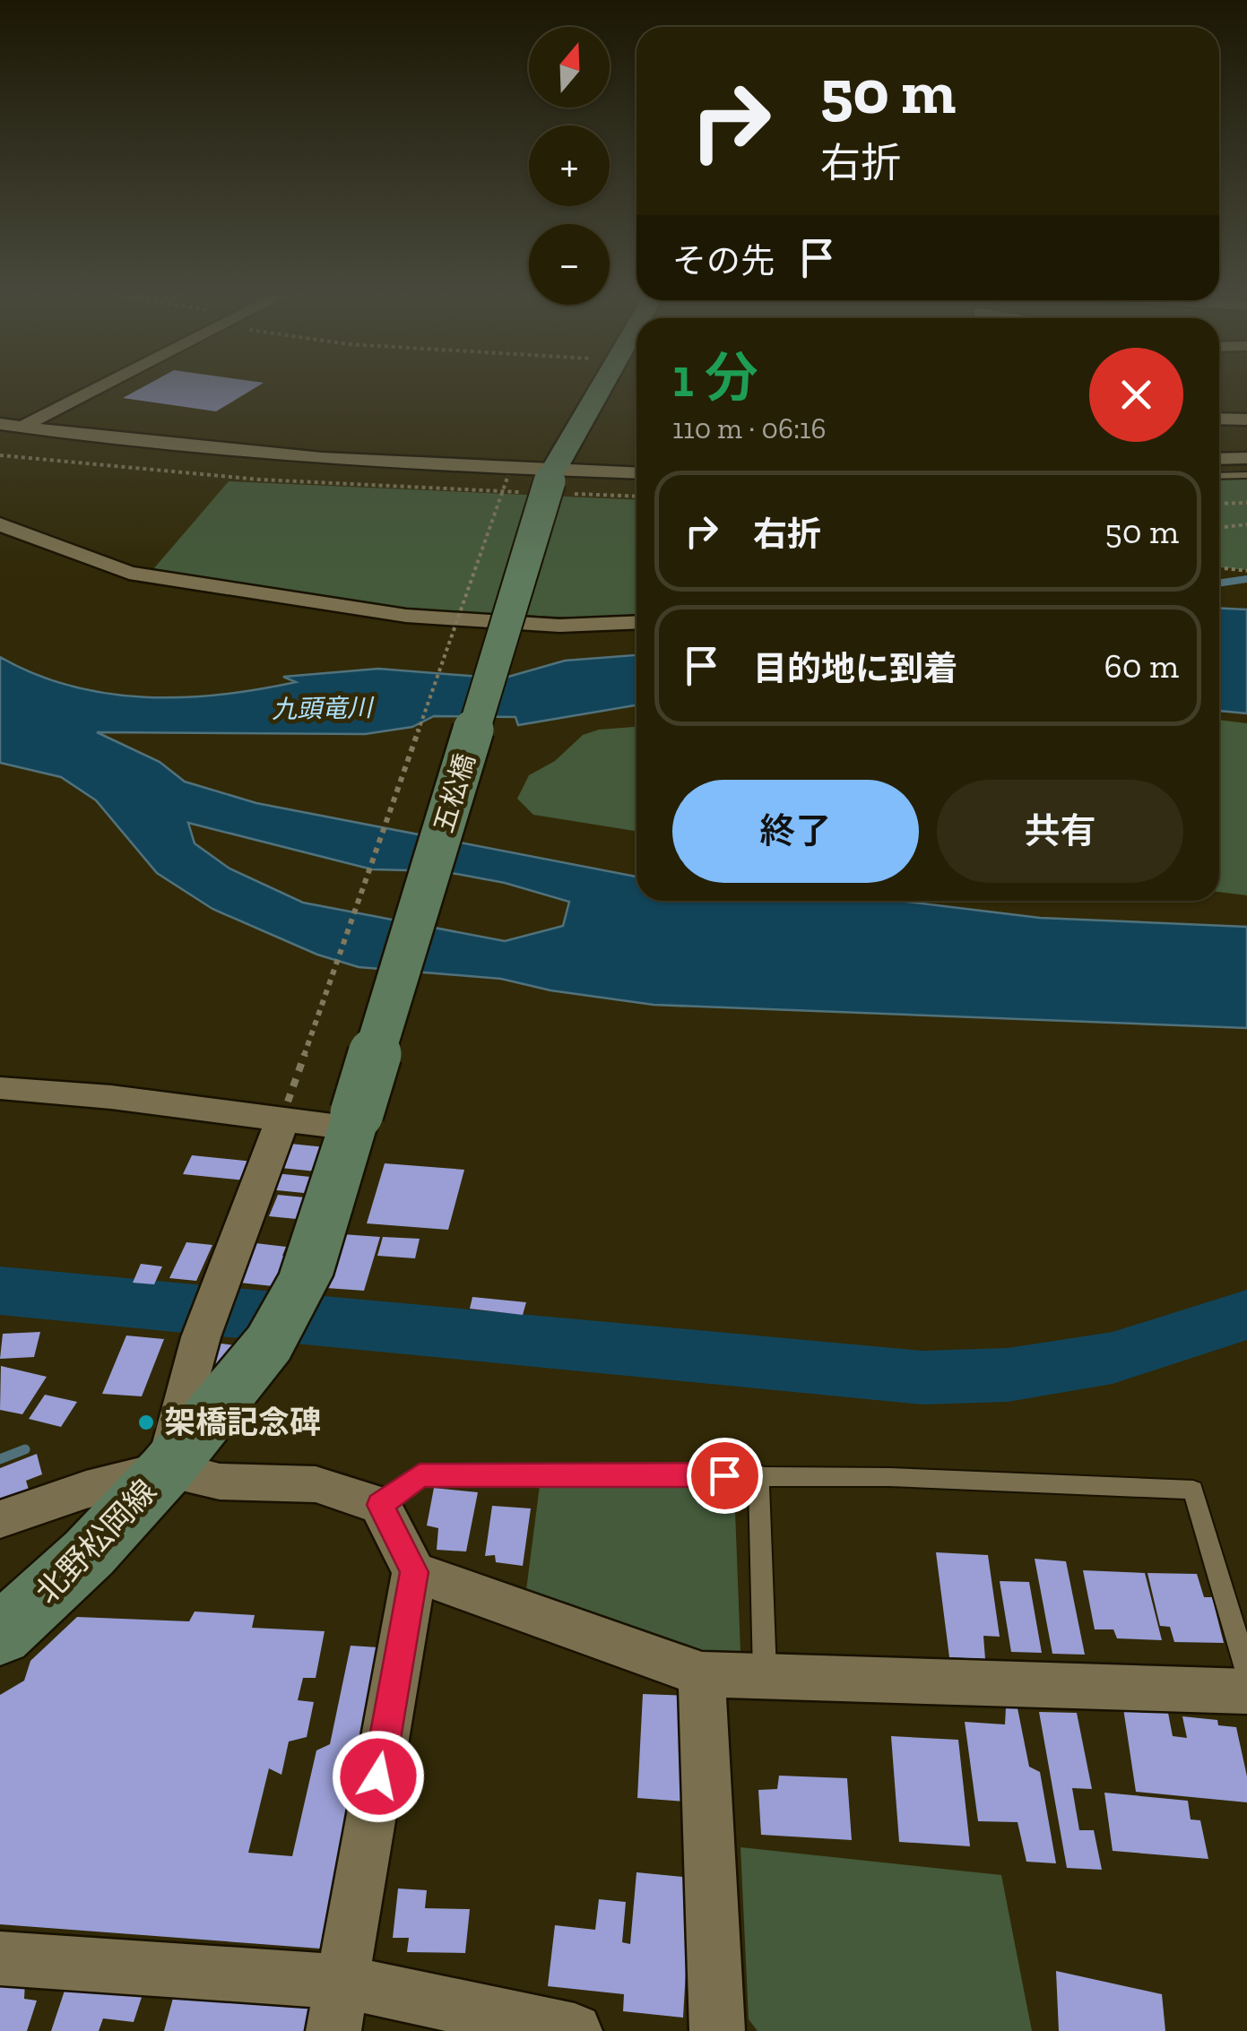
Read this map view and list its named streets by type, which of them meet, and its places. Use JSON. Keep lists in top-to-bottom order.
{
  "streets": {
    "main road": ["五松橋", "北野松岡線"]
  },
  "crossings": [
    ["五松橋", "北野松岡線"]
  ],
  "water": ["九頭竜川"],
  "places": ["架橋記念碑"],
  "north": "top",
  "page": {
    "map_buttons": ["+", "−"],
    "turn": ["50 m", "右折"],
    "then": "その先",
    "heading": ["1 分", "110 m · 06:16"],
    "list": [
      {
        "name": "右折",
        "value": "50 m"
      },
      {
        "name": "目的地に到着",
        "value": "60 m"
      }
    ],
    "buttons": ["終了", "共有"]
  }
}
